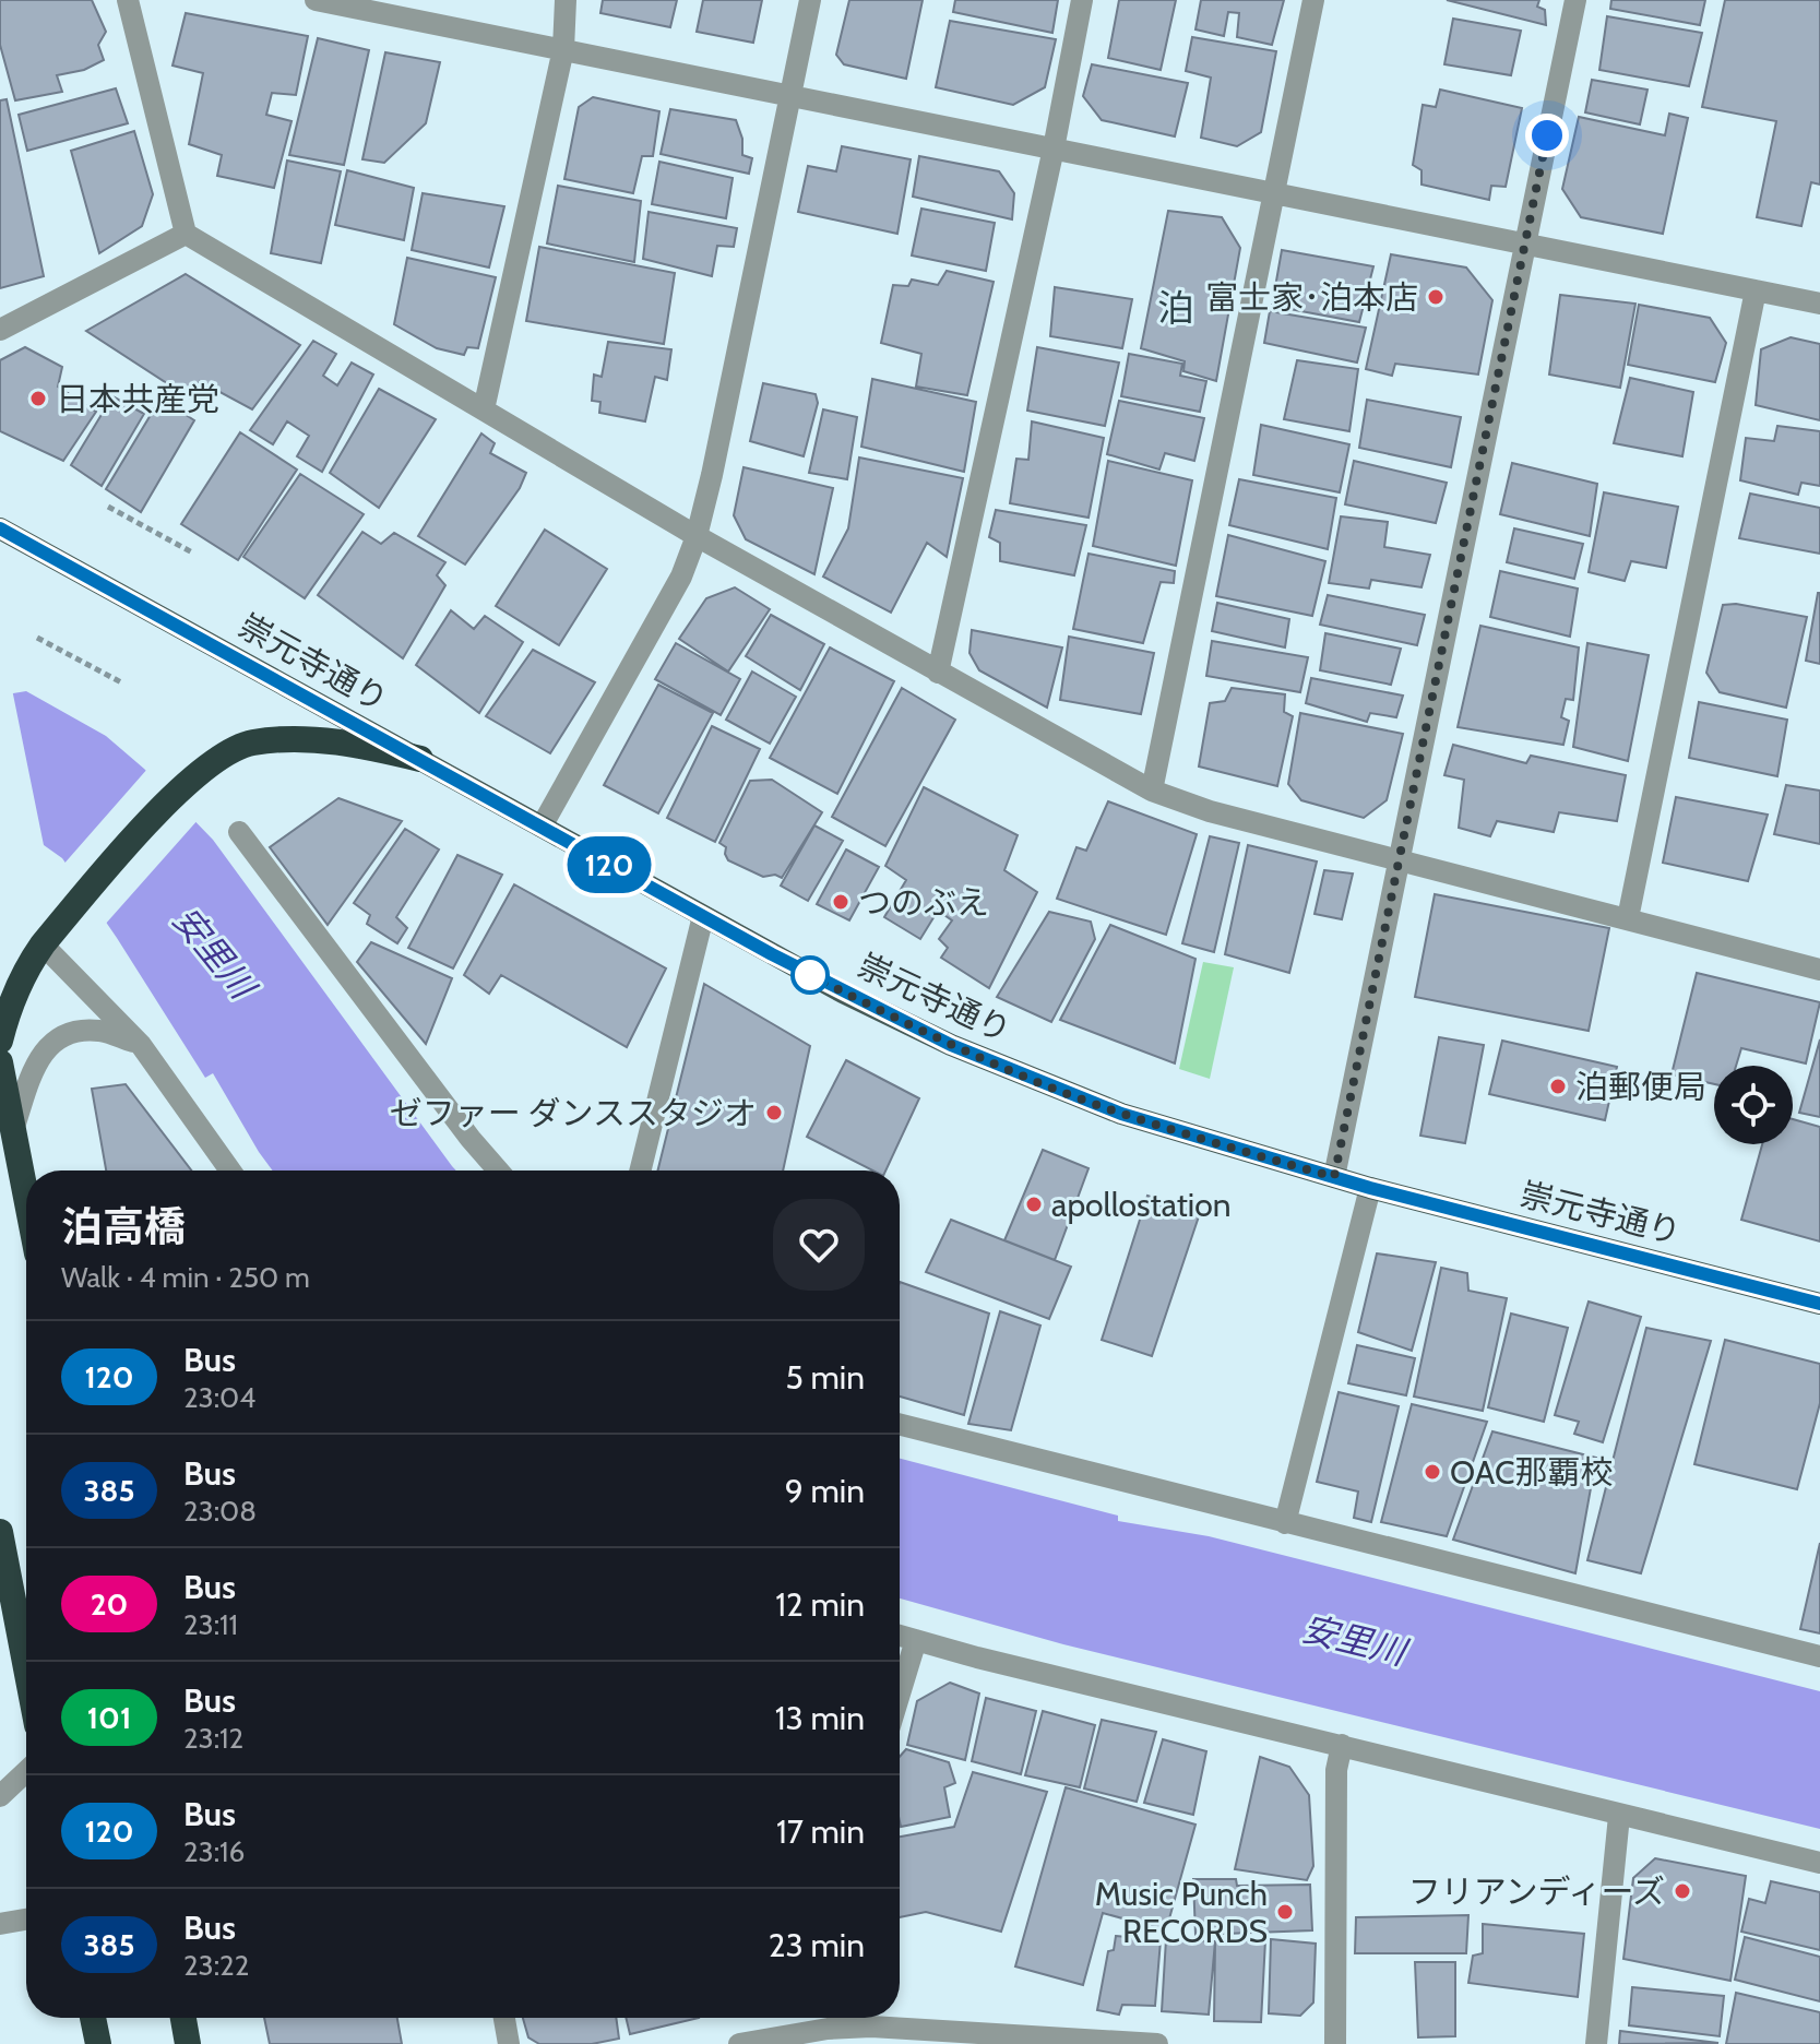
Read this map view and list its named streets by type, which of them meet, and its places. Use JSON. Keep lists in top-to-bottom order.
{
  "streets": {
    "main road": ["崇元寺通り"]
  },
  "districts": ["泊"],
  "water": ["安里川"],
  "places": [
    "富士家･泊本店",
    "日本共産党",
    "つのぶえ",
    "泊郵便局",
    "ゼファー ダンススタジオ",
    "apollostation",
    "OAC那覇校",
    "フリアンディーズ",
    "Music Punch RECORDS"
  ],
  "lines": ["bus line 120"],
  "page": {
    "on_map": "120",
    "heading": ["泊高橋", "Walk · 4 min · 250 m"],
    "list": [
      {
        "mark": "120",
        "name": "Bus",
        "note": "23:04",
        "value": "5 min"
      },
      {
        "mark": "385",
        "name": "Bus",
        "note": "23:08",
        "value": "9 min"
      },
      {
        "mark": "20",
        "name": "Bus",
        "note": "23:11",
        "value": "12 min"
      },
      {
        "mark": "101",
        "name": "Bus",
        "note": "23:12",
        "value": "13 min"
      },
      {
        "mark": "120",
        "name": "Bus",
        "note": "23:16",
        "value": "17 min"
      },
      {
        "mark": "385",
        "name": "Bus",
        "note": "23:22",
        "value": "23 min"
      }
    ]
  }
}
